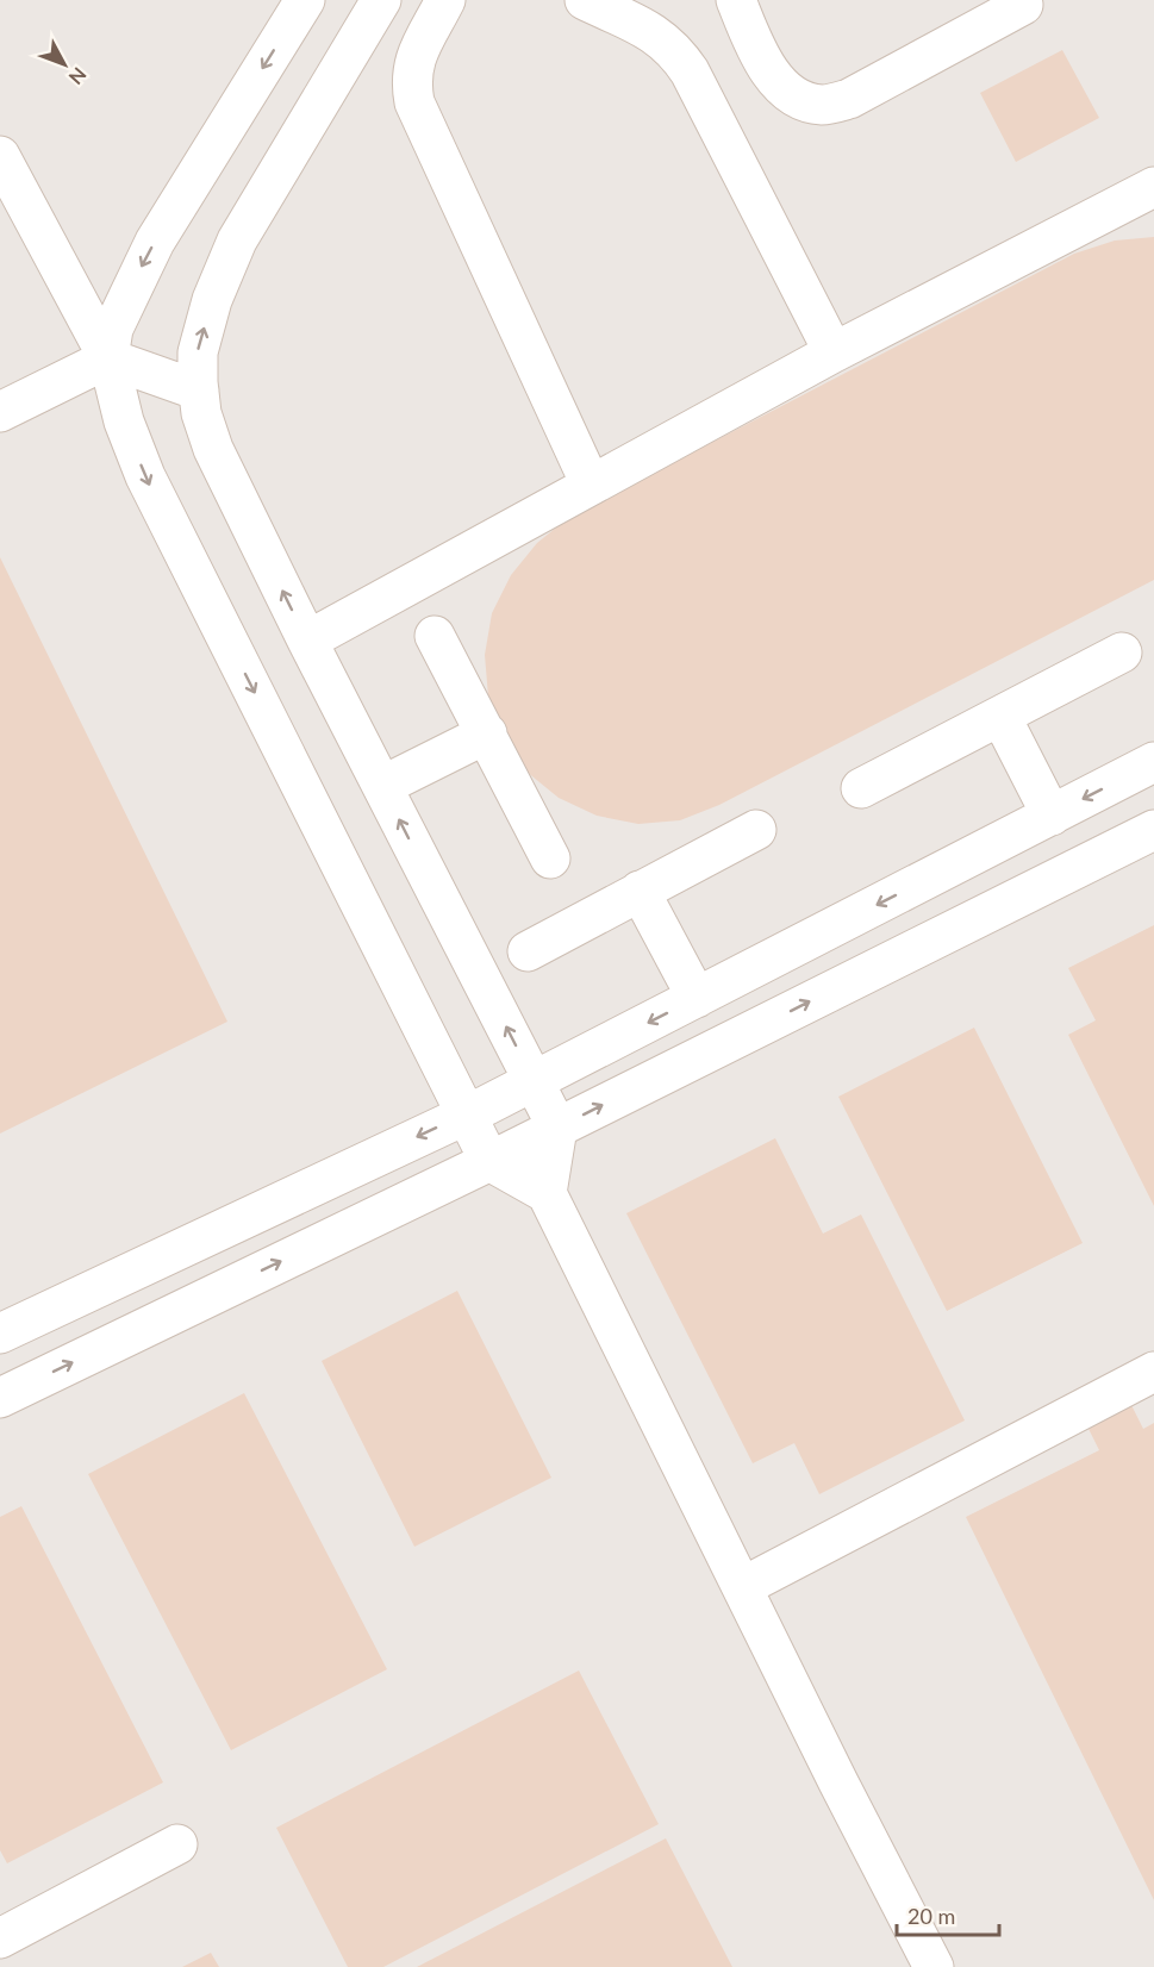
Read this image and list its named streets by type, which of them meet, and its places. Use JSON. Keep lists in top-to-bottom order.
{
  "scale_bar": "20 m",
  "north": "bottom right"
}
